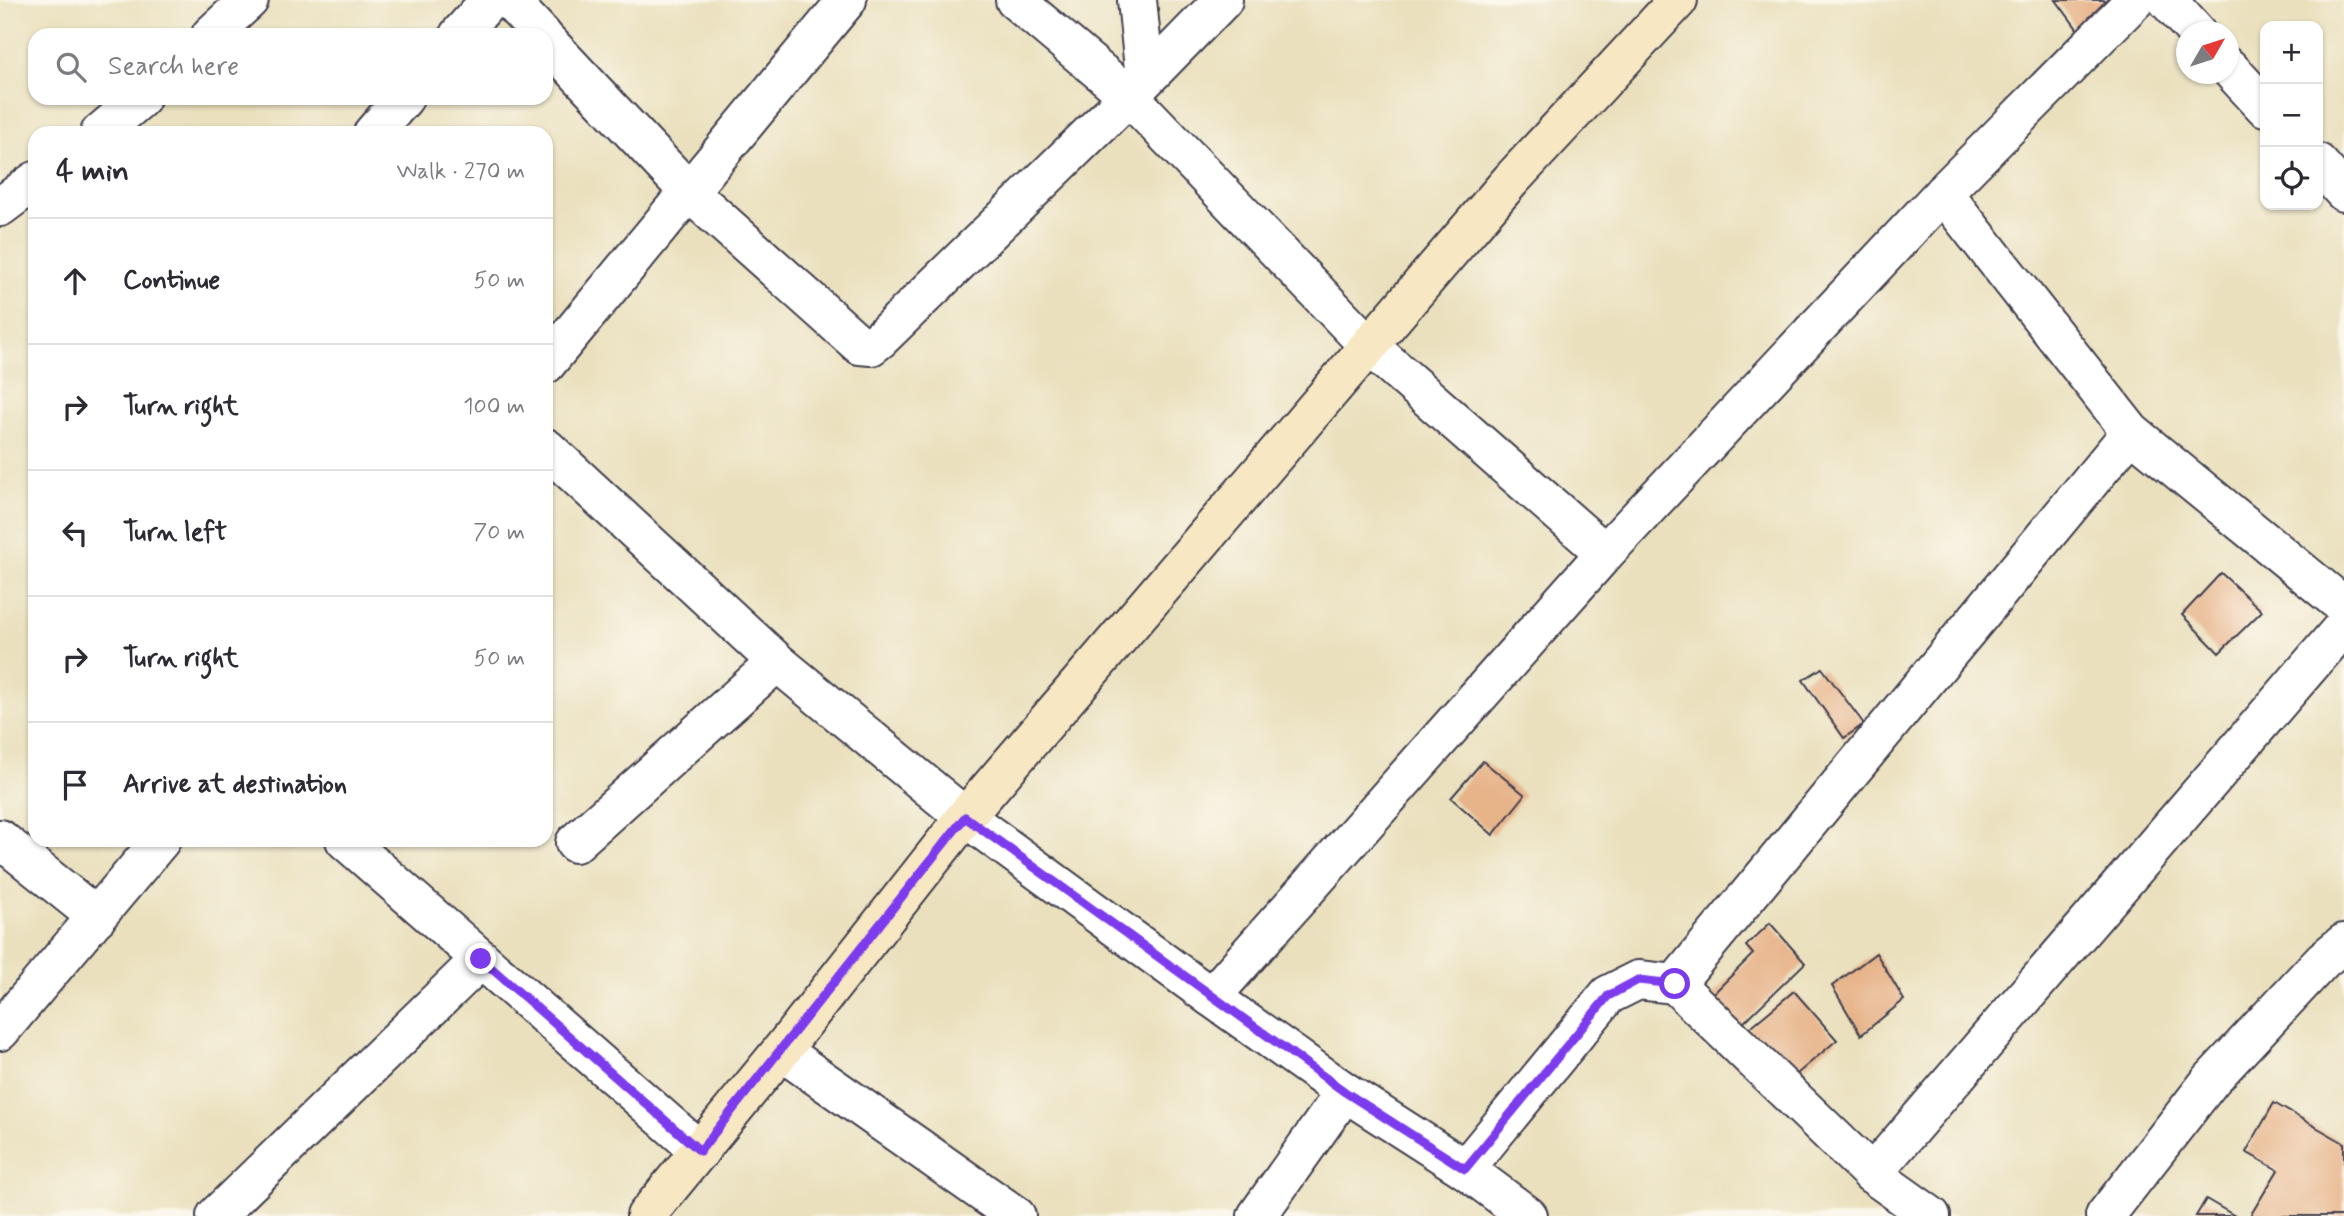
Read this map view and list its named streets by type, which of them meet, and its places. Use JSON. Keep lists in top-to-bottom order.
{
  "north": "top right",
  "page": {
    "map_buttons": ["+", "−"],
    "search": "Search here",
    "heading": ["4 min", "Walk · 270 m"],
    "list": [
      ["Continue", "50 m"],
      ["Turn right", "100 m"],
      ["Turn left", "70 m"],
      ["Turn right", "50 m"],
      "Arrive at destination"
    ]
  }
}
